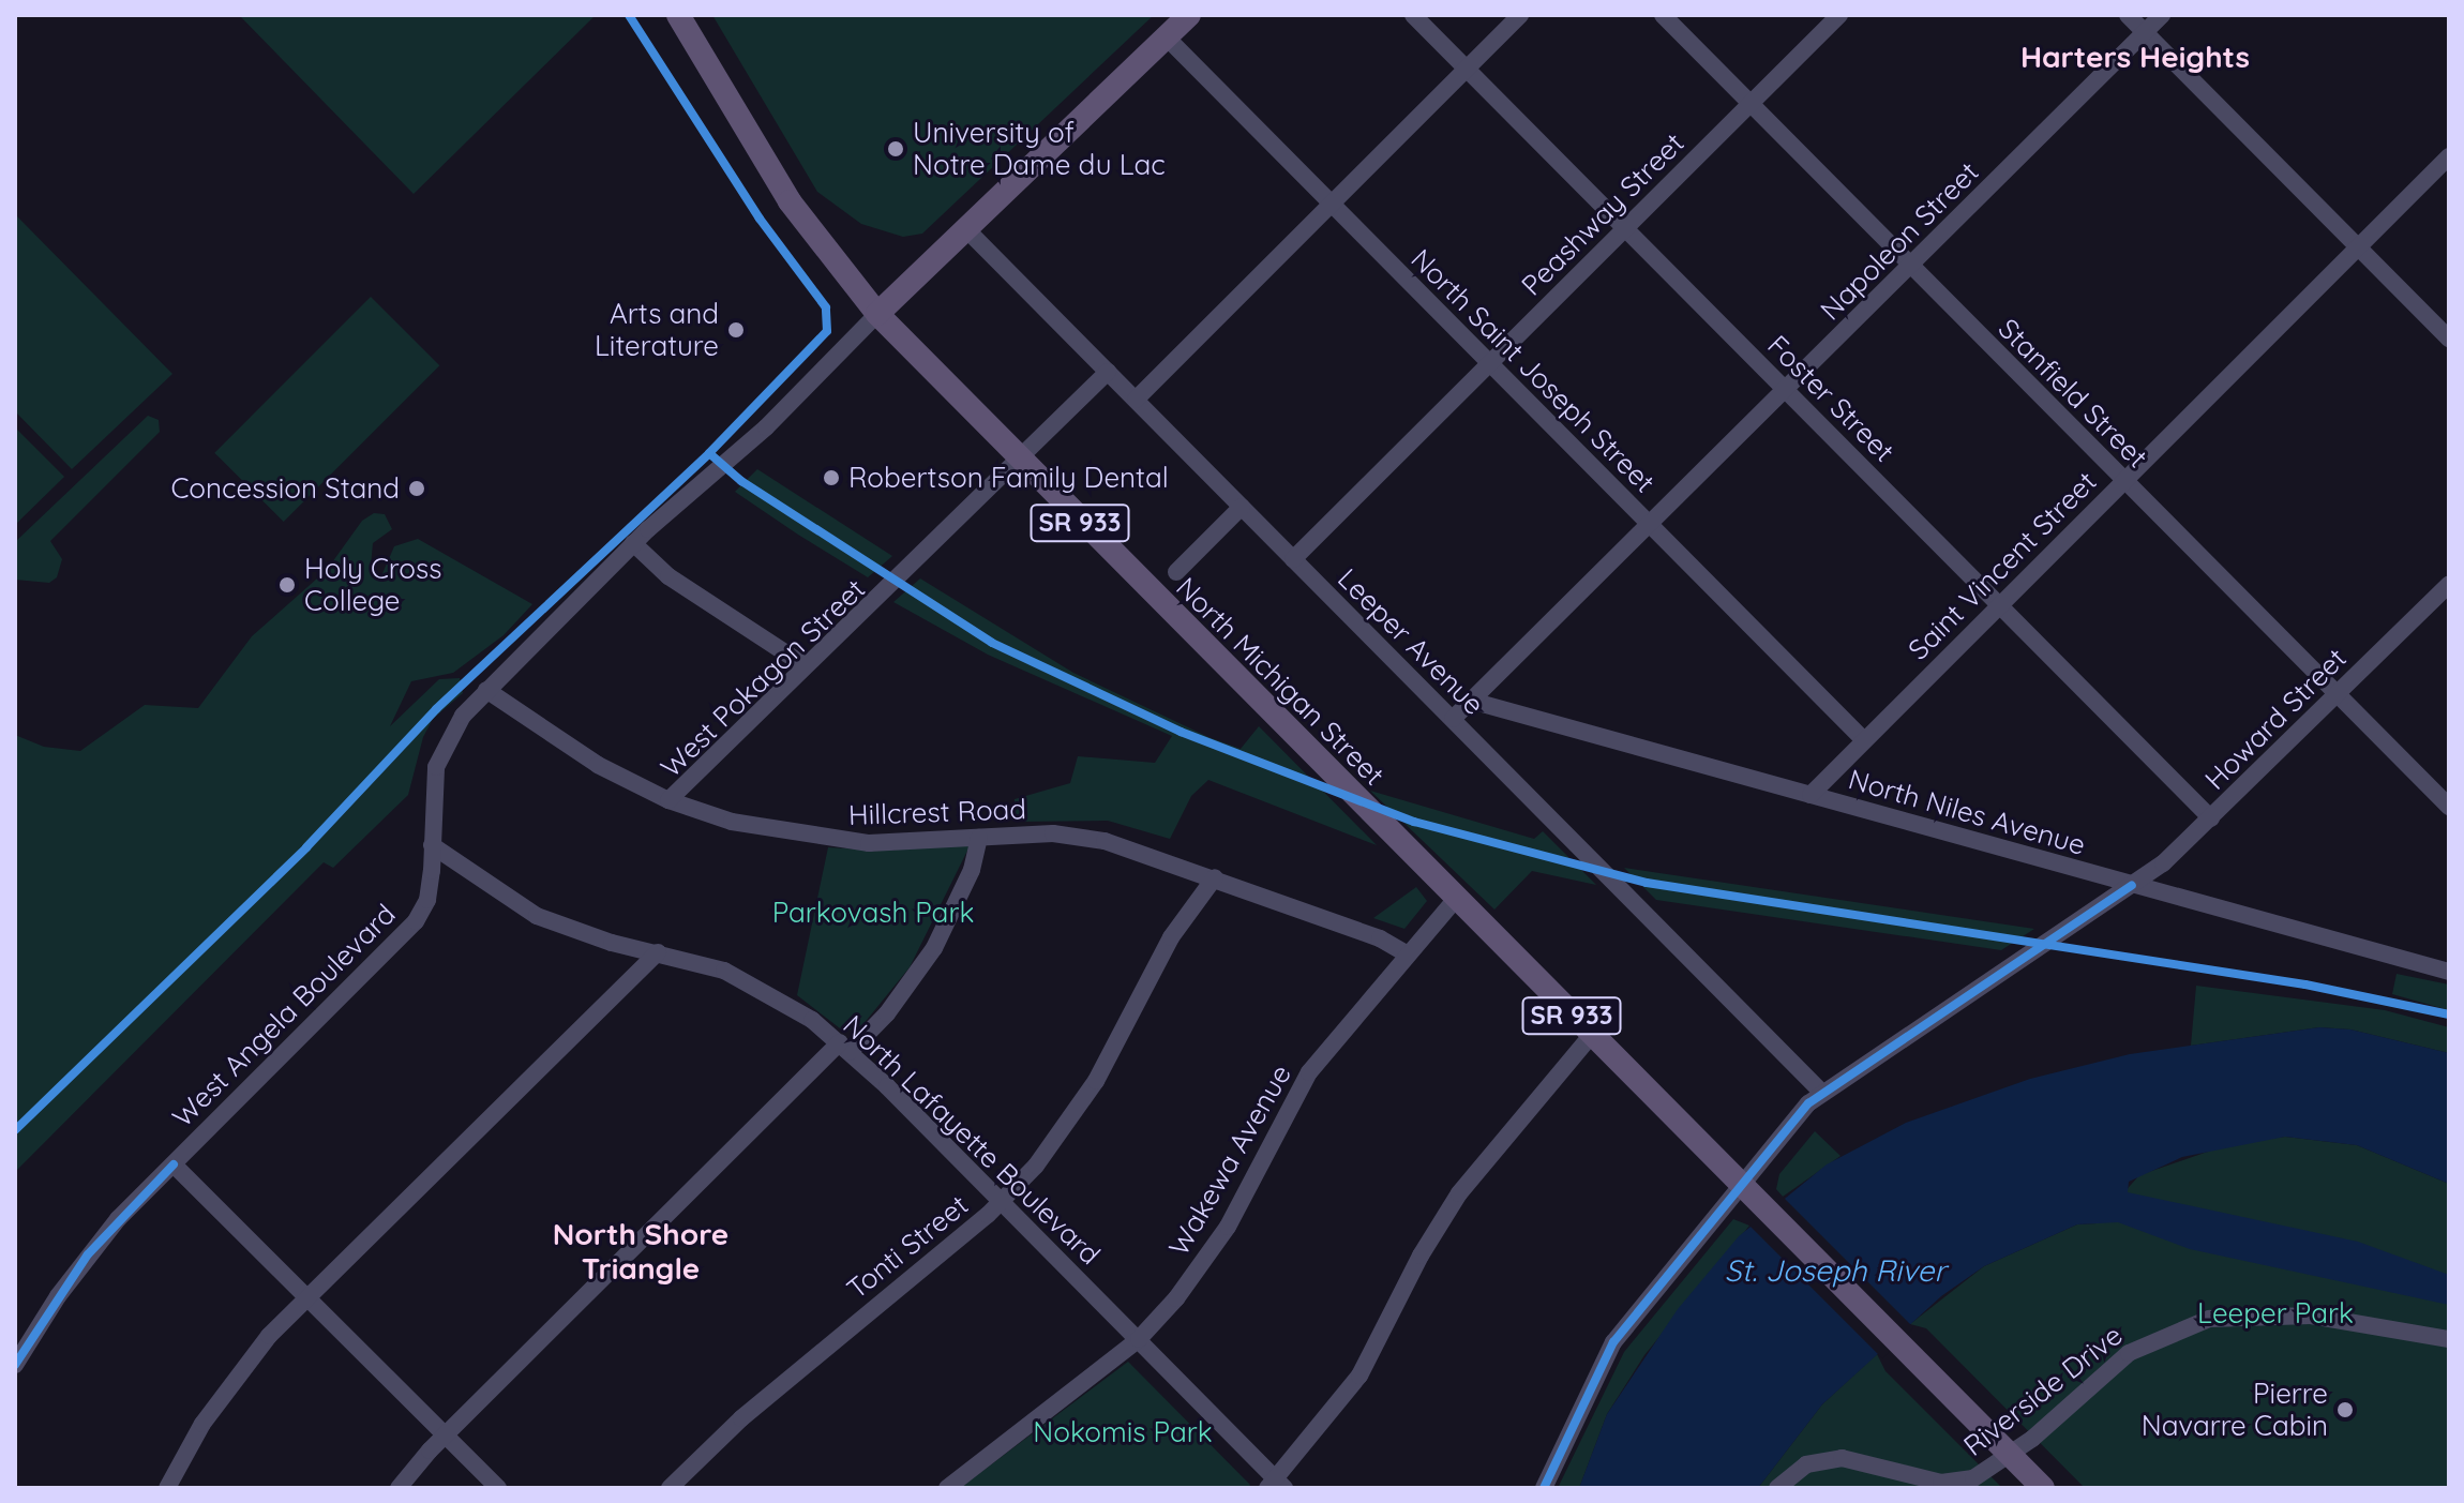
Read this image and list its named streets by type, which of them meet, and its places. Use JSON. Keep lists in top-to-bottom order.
{
  "streets": {
    "main road": ["SR 933", "North Michigan Street"],
    "street": [
      "Peashway Street",
      "Napoleon Street",
      "North Saint Joseph Street",
      "Stanfield Street",
      "Foster Street",
      "Saint Vincent Street",
      "Leeper Avenue",
      "West Pokagon Street",
      "Howard Street",
      "Hillcrest Road",
      "North Niles Avenue",
      "West Angela Boulevard",
      "North Lafayette Boulevard",
      "Wakewa Avenue",
      "Tonti Street",
      "Riverside Drive"
    ]
  },
  "crossings": [
    ["Peashway Street", "North Saint Joseph Street"],
    ["Peashway Street", "Stanfield Street"],
    ["Peashway Street", "Foster Street"],
    ["Peashway Street", "Leeper Avenue"],
    ["Napoleon Street", "North Saint Joseph Street"],
    ["Napoleon Street", "Stanfield Street"],
    ["Napoleon Street", "Foster Street"],
    ["Napoleon Street", "Leeper Avenue"],
    ["Napoleon Street", "North Niles Avenue"],
    ["North Saint Joseph Street", "Saint Vincent Street"],
    ["Stanfield Street", "Saint Vincent Street"],
    ["Stanfield Street", "Howard Street"],
    ["Foster Street", "Saint Vincent Street"],
    ["Foster Street", "Howard Street"],
    ["Saint Vincent Street", "North Niles Avenue"],
    ["Leeper Avenue", "West Pokagon Street"],
    ["Leeper Avenue", "Howard Street"],
    ["West Pokagon Street", "North Michigan Street"],
    ["West Pokagon Street", "Hillcrest Road"],
    ["North Michigan Street", "Howard Street"],
    ["North Michigan Street", "West Angela Boulevard"],
    ["North Michigan Street", "Wakewa Avenue"],
    ["North Michigan Street", "Riverside Drive"],
    ["Howard Street", "North Niles Avenue"],
    ["Hillcrest Road", "West Angela Boulevard"],
    ["Hillcrest Road", "Wakewa Avenue"],
    ["Hillcrest Road", "Tonti Street"],
    ["West Angela Boulevard", "North Lafayette Boulevard"],
    ["North Lafayette Boulevard", "Wakewa Avenue"],
    ["North Lafayette Boulevard", "Tonti Street"]
  ],
  "districts": ["Harters Heights", "North Shore Triangle"],
  "water": ["St. Joseph River"],
  "parks": ["Parkovash Park", "Leeper Park", "Nokomis Park"],
  "places": [
    "University of Notre Dame du Lac",
    "Arts and Literature",
    "Robertson Family Dental",
    "Concession Stand",
    "Holy Cross College",
    "Pierre Navarre Cabin"
  ]
}
